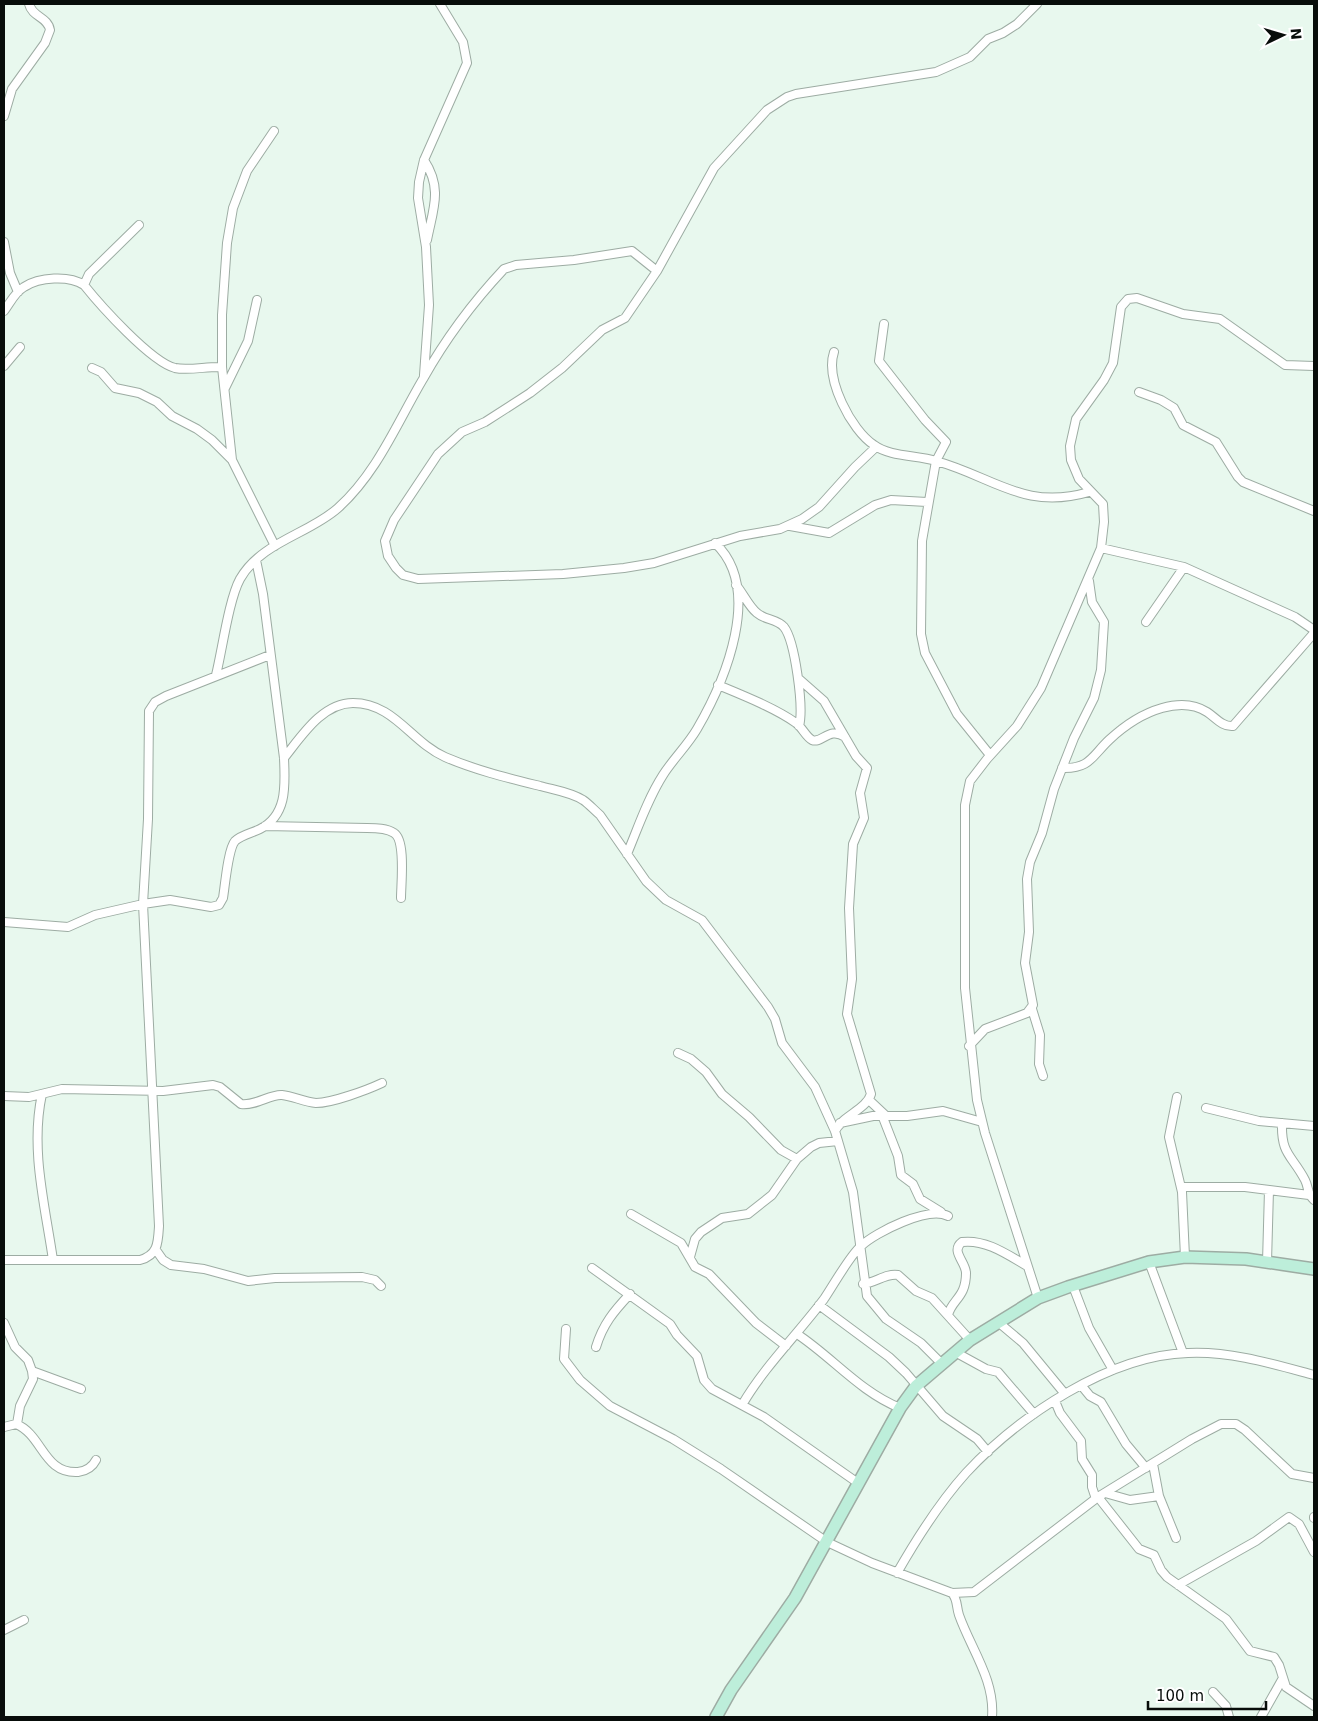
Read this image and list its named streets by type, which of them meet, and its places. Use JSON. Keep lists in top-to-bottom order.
{
  "scale_bar": "100 m",
  "north": "right"
}
